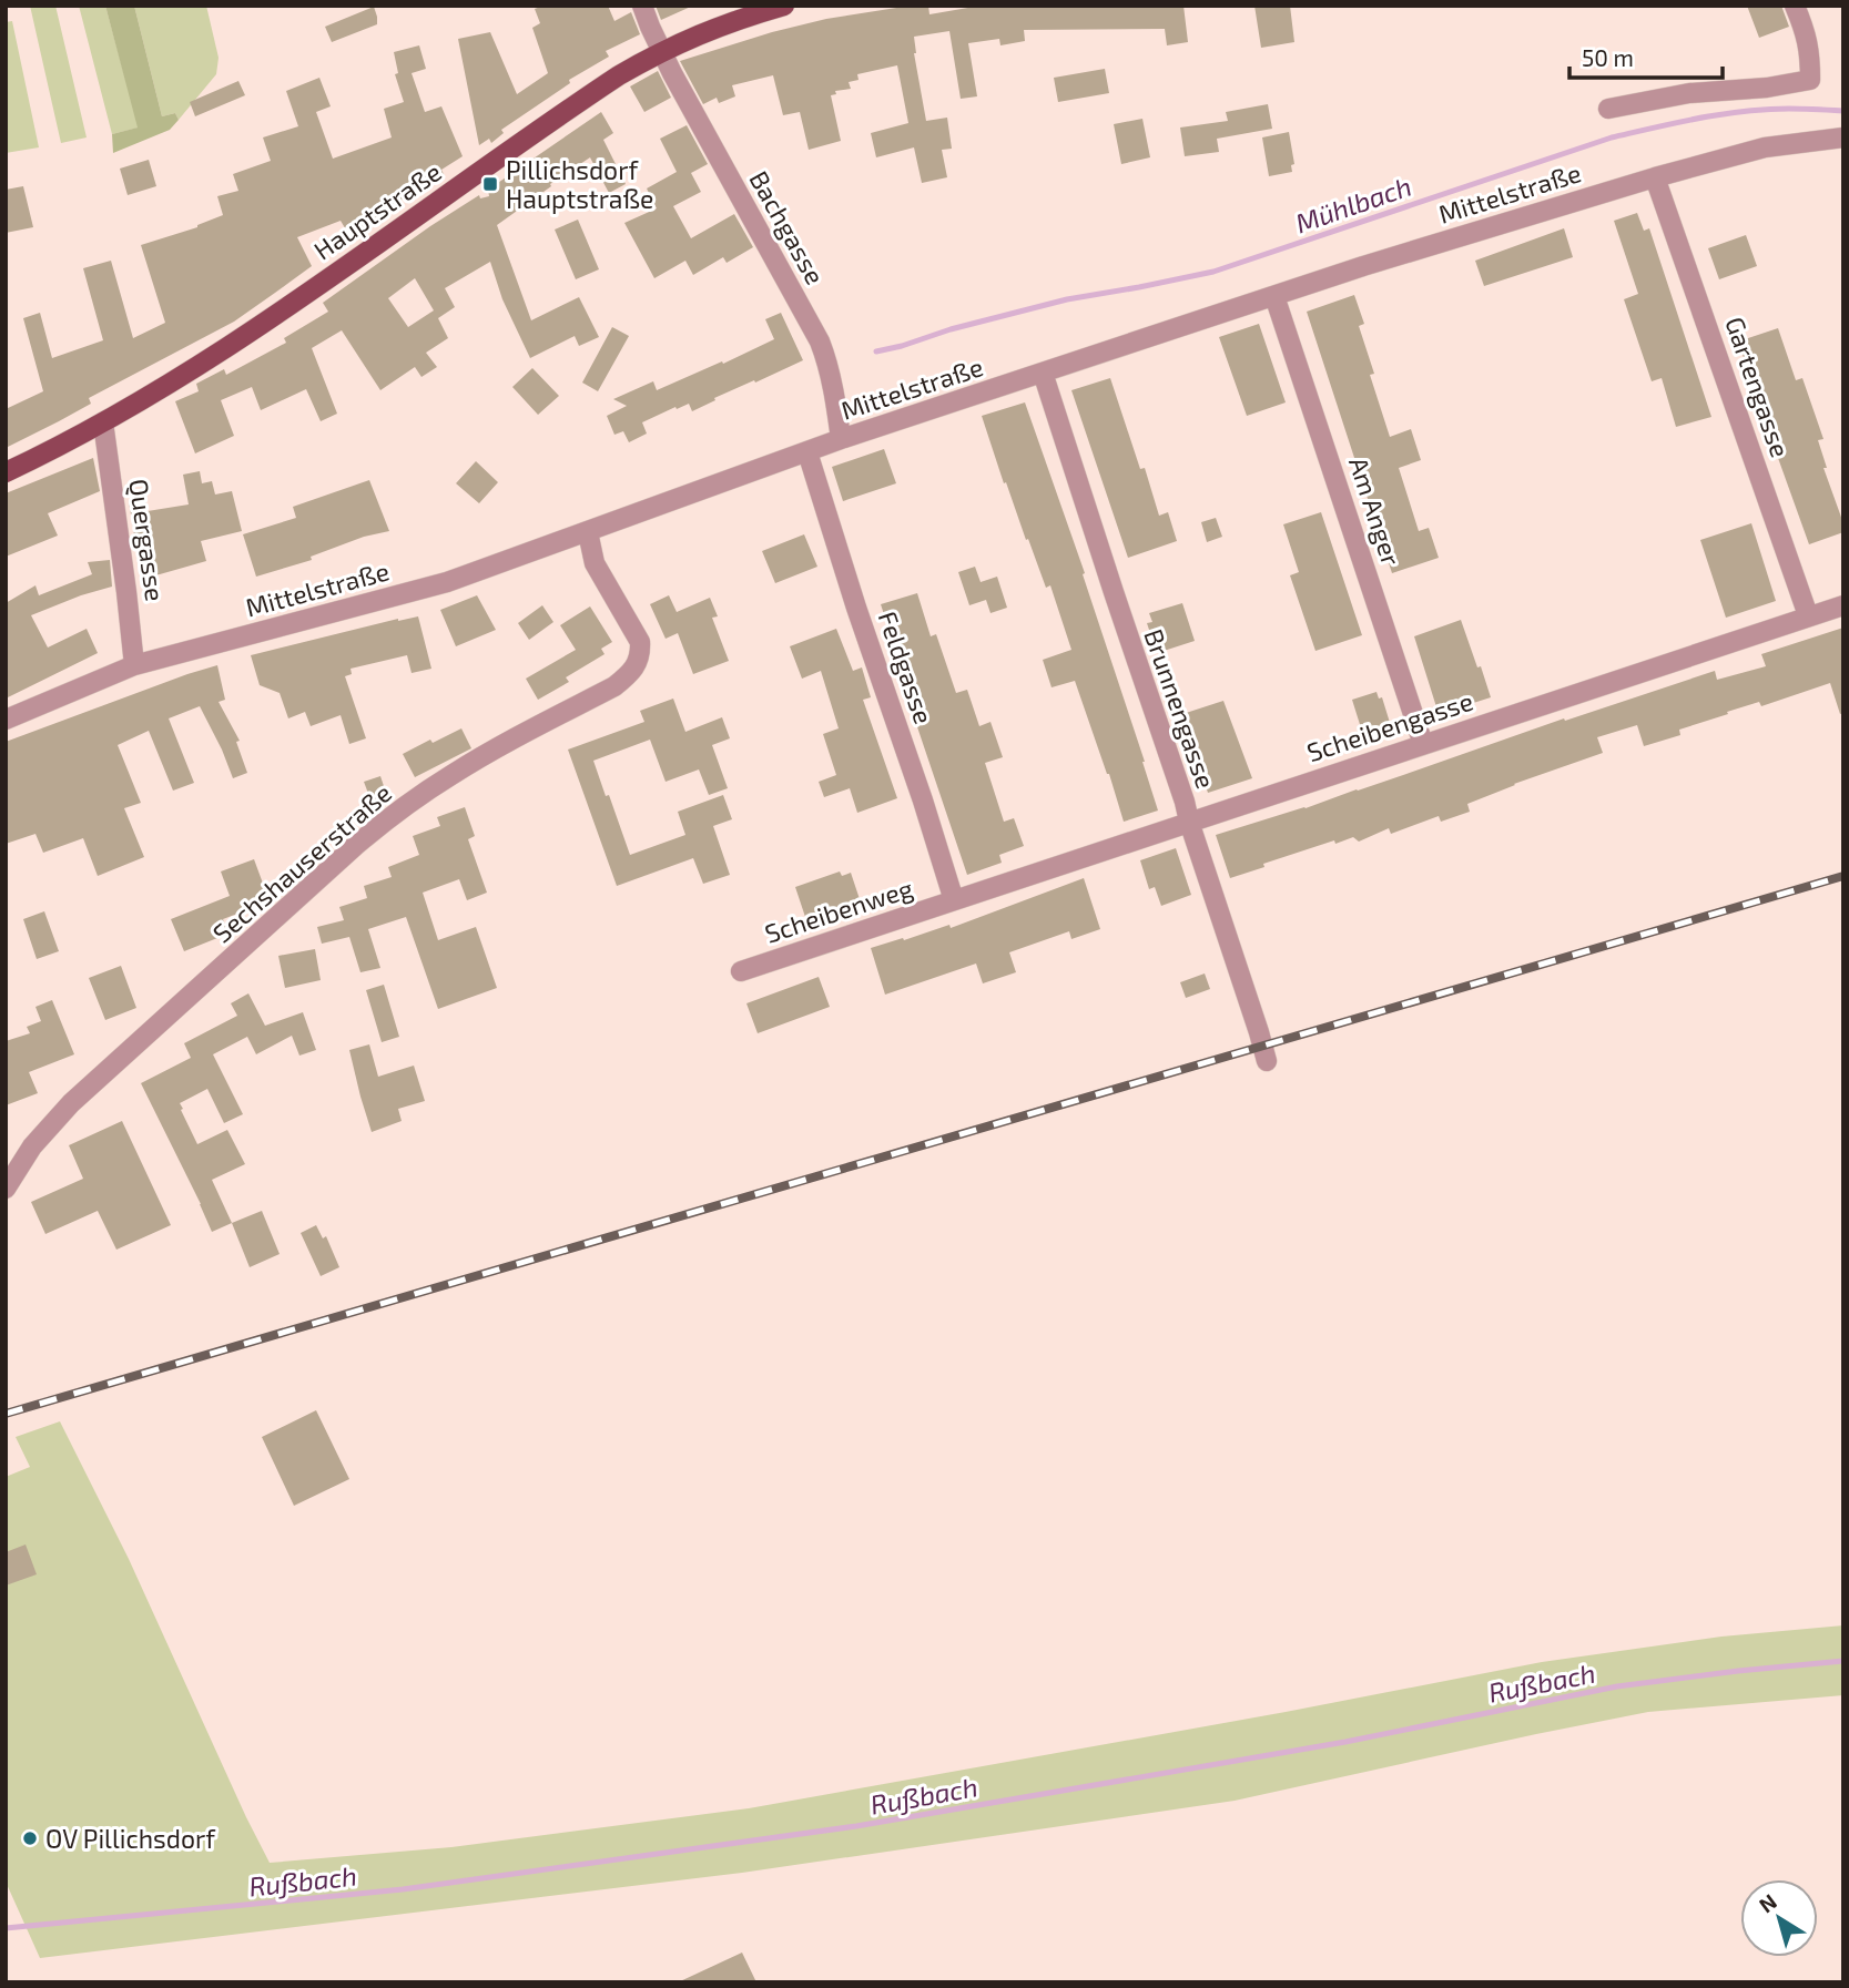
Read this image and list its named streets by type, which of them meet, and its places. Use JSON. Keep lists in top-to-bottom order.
{
  "streets": {
    "main road": ["Hauptstraße"],
    "street": [
      "Mittelstraße",
      "Bachgasse",
      "Gartengasse",
      "Am Anger",
      "Quergasse",
      "Feldgasse",
      "Brunnengasse",
      "Scheibengasse",
      "Sechshauserstraße",
      "Scheibenweg"
    ]
  },
  "crossings": [
    ["Mittelstraße", "Bachgasse"],
    ["Mittelstraße", "Gartengasse"],
    ["Mittelstraße", "Am Anger"],
    ["Mittelstraße", "Quergasse"],
    ["Mittelstraße", "Feldgasse"],
    ["Mittelstraße", "Brunnengasse"],
    ["Mittelstraße", "Sechshauserstraße"],
    ["Hauptstraße", "Bachgasse"],
    ["Hauptstraße", "Quergasse"],
    ["Gartengasse", "Scheibengasse"],
    ["Am Anger", "Scheibengasse"],
    ["Feldgasse", "Scheibengasse"],
    ["Feldgasse", "Scheibenweg"],
    ["Brunnengasse", "Scheibengasse"],
    ["Scheibengasse", "Scheibenweg"]
  ],
  "water": ["Mühlbach", "Rußbach"],
  "places": {
    "transit": ["Pillichsdorf Hauptstraße"],
    "other": ["OV Pillichsdorf"]
  },
  "scale_bar": "50 m",
  "north": "top left"
}
